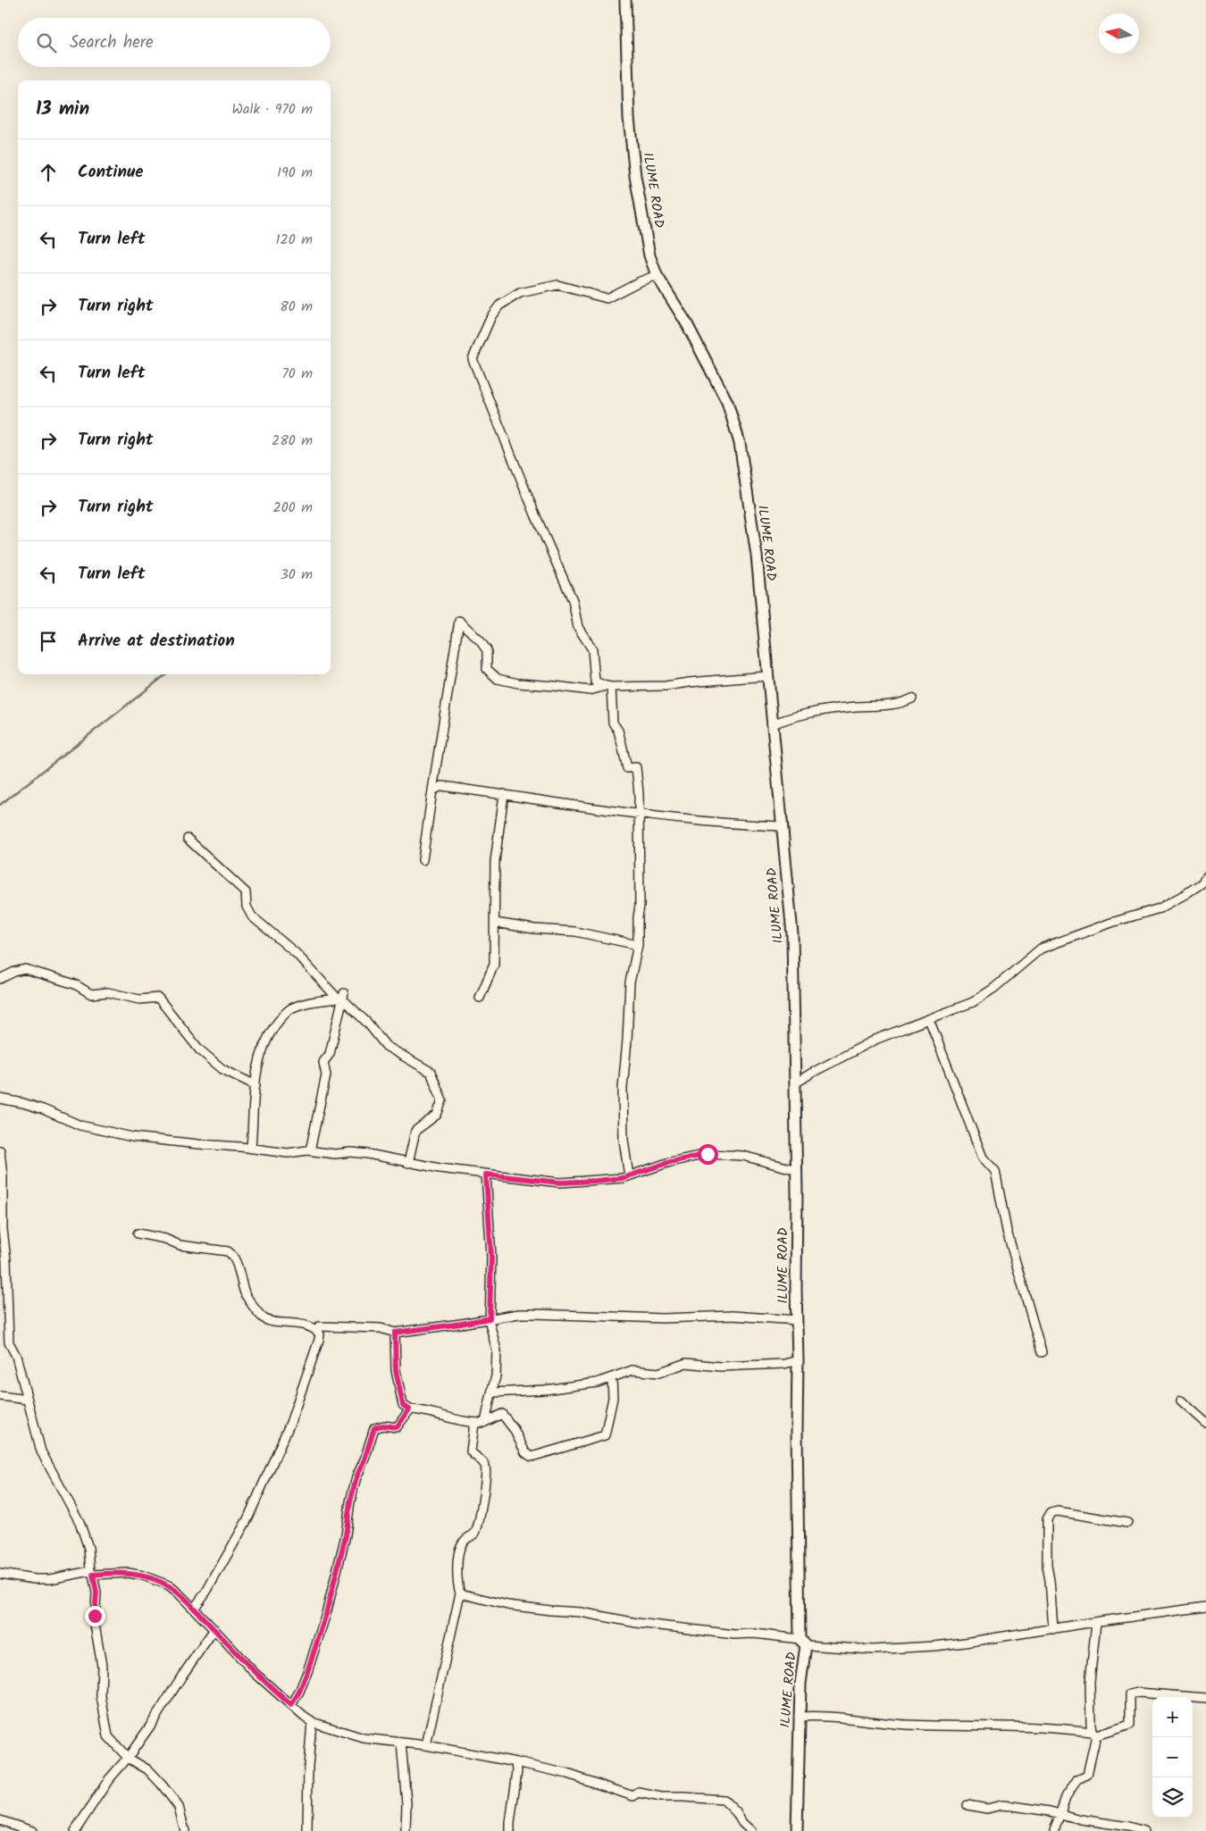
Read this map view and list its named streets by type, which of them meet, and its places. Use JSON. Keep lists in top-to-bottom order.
{
  "streets": {
    "street": ["ILUME ROAD"]
  },
  "north": "left",
  "page": {
    "search": "Search here",
    "heading": ["13 min", "Walk · 970 m"],
    "list": [
      ["Continue", "190 m"],
      ["Turn left", "120 m"],
      ["Turn right", "80 m"],
      ["Turn left", "70 m"],
      ["Turn right", "280 m"],
      ["Turn right", "200 m"],
      ["Turn left", "30 m"],
      "Arrive at destination"
    ],
    "map_buttons": ["+", "−"]
  }
}
